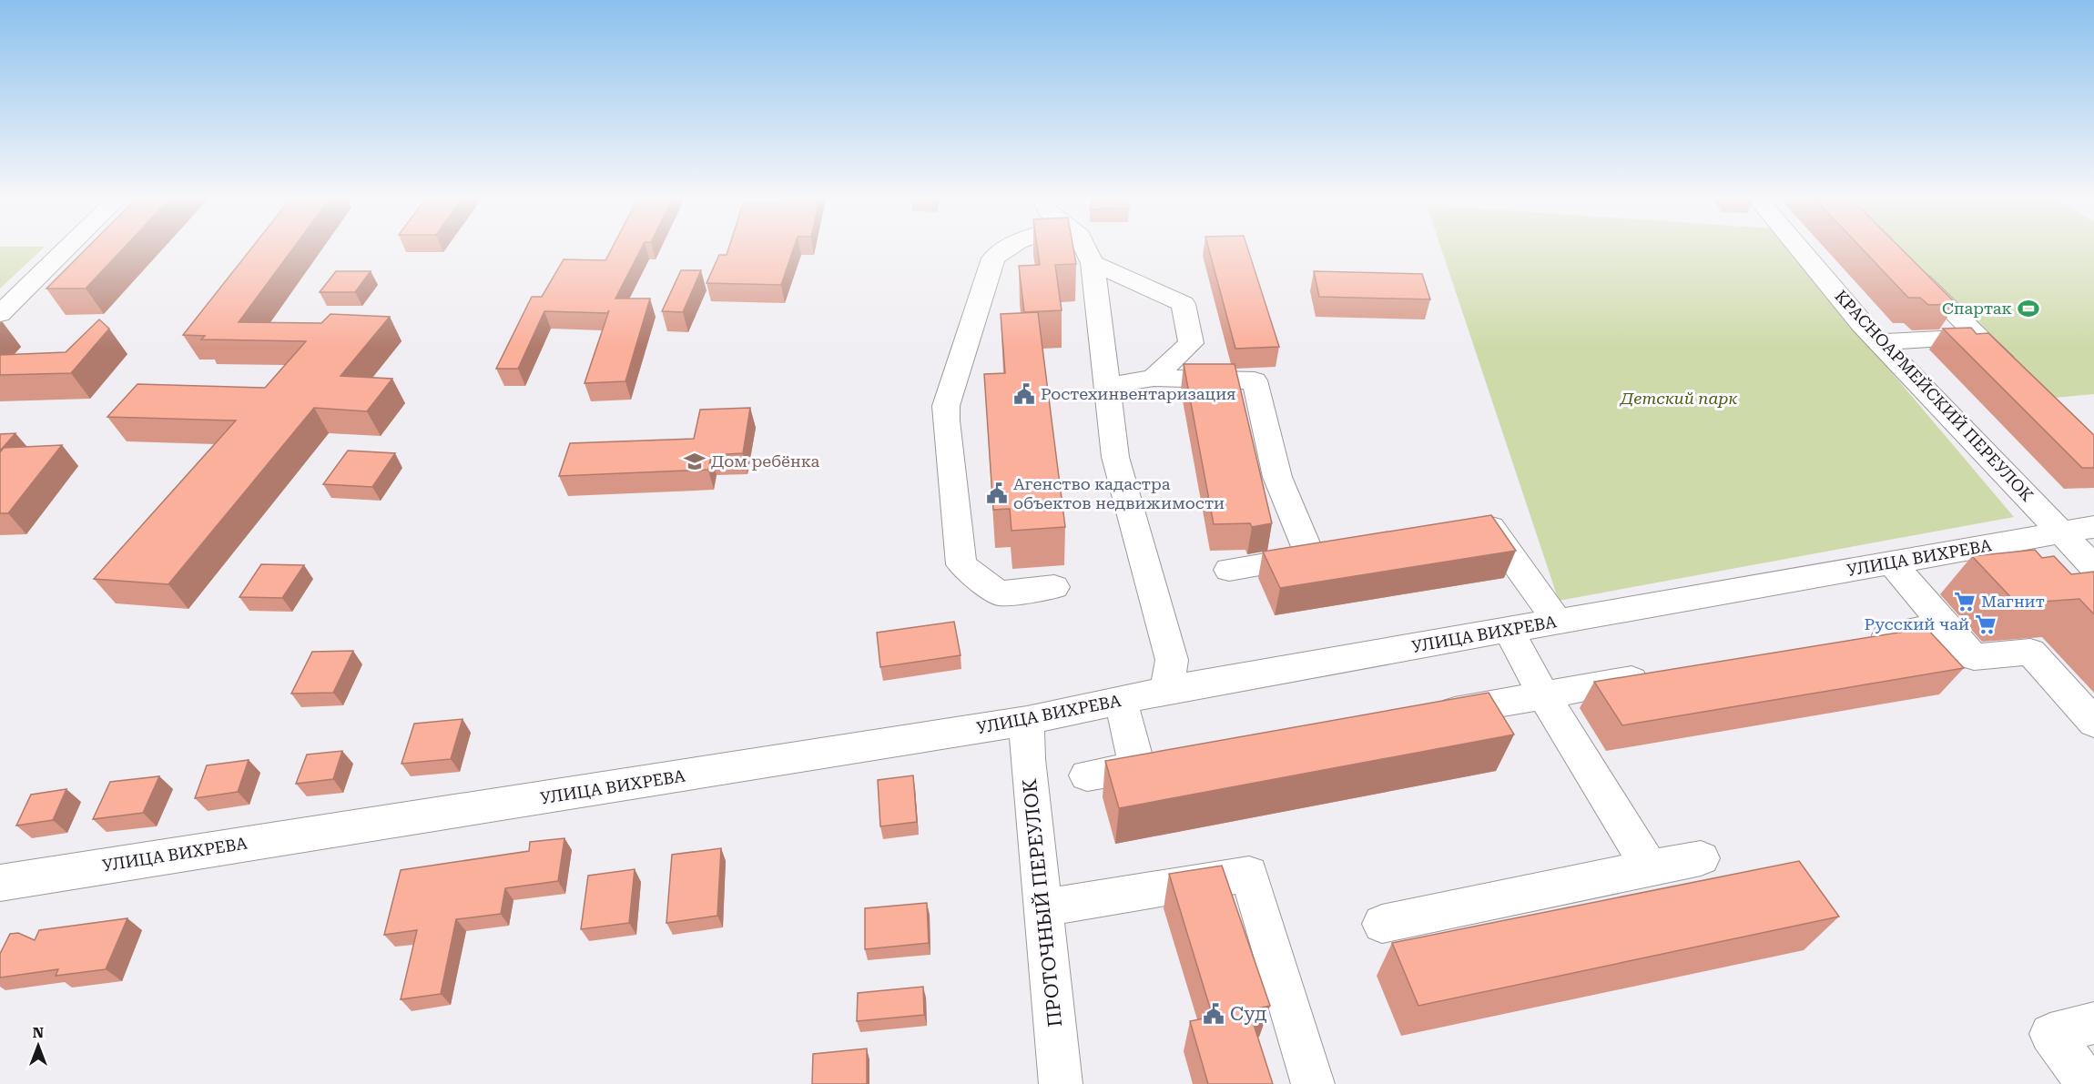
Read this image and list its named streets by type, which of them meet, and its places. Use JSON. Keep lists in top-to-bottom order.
{
  "streets": {
    "street": ["КРАСНОАРМЕЙСКИЙ ПЕРЕУЛОК", "УЛИЦА ВИХРЕВА", "ПРОТОЧНЫЙ ПЕРЕУЛОК"]
  },
  "crossings": [
    ["КРАСНОАРМЕЙСКИЙ ПЕРЕУЛОК", "УЛИЦА ВИХРЕВА"],
    ["УЛИЦА ВИХРЕВА", "ПРОТОЧНЫЙ ПЕРЕУЛОК"]
  ],
  "parks": ["Детский парк"],
  "places": {
    "sports": ["Спартак"],
    "public building": ["Ростехинвентаризация", "Агенство кадастра объектов недвижимости", "Суд"],
    "school or university": ["Дом ребёнка"],
    "supermarket": ["Магнит", "Русский чай"]
  },
  "north": "top"
}
